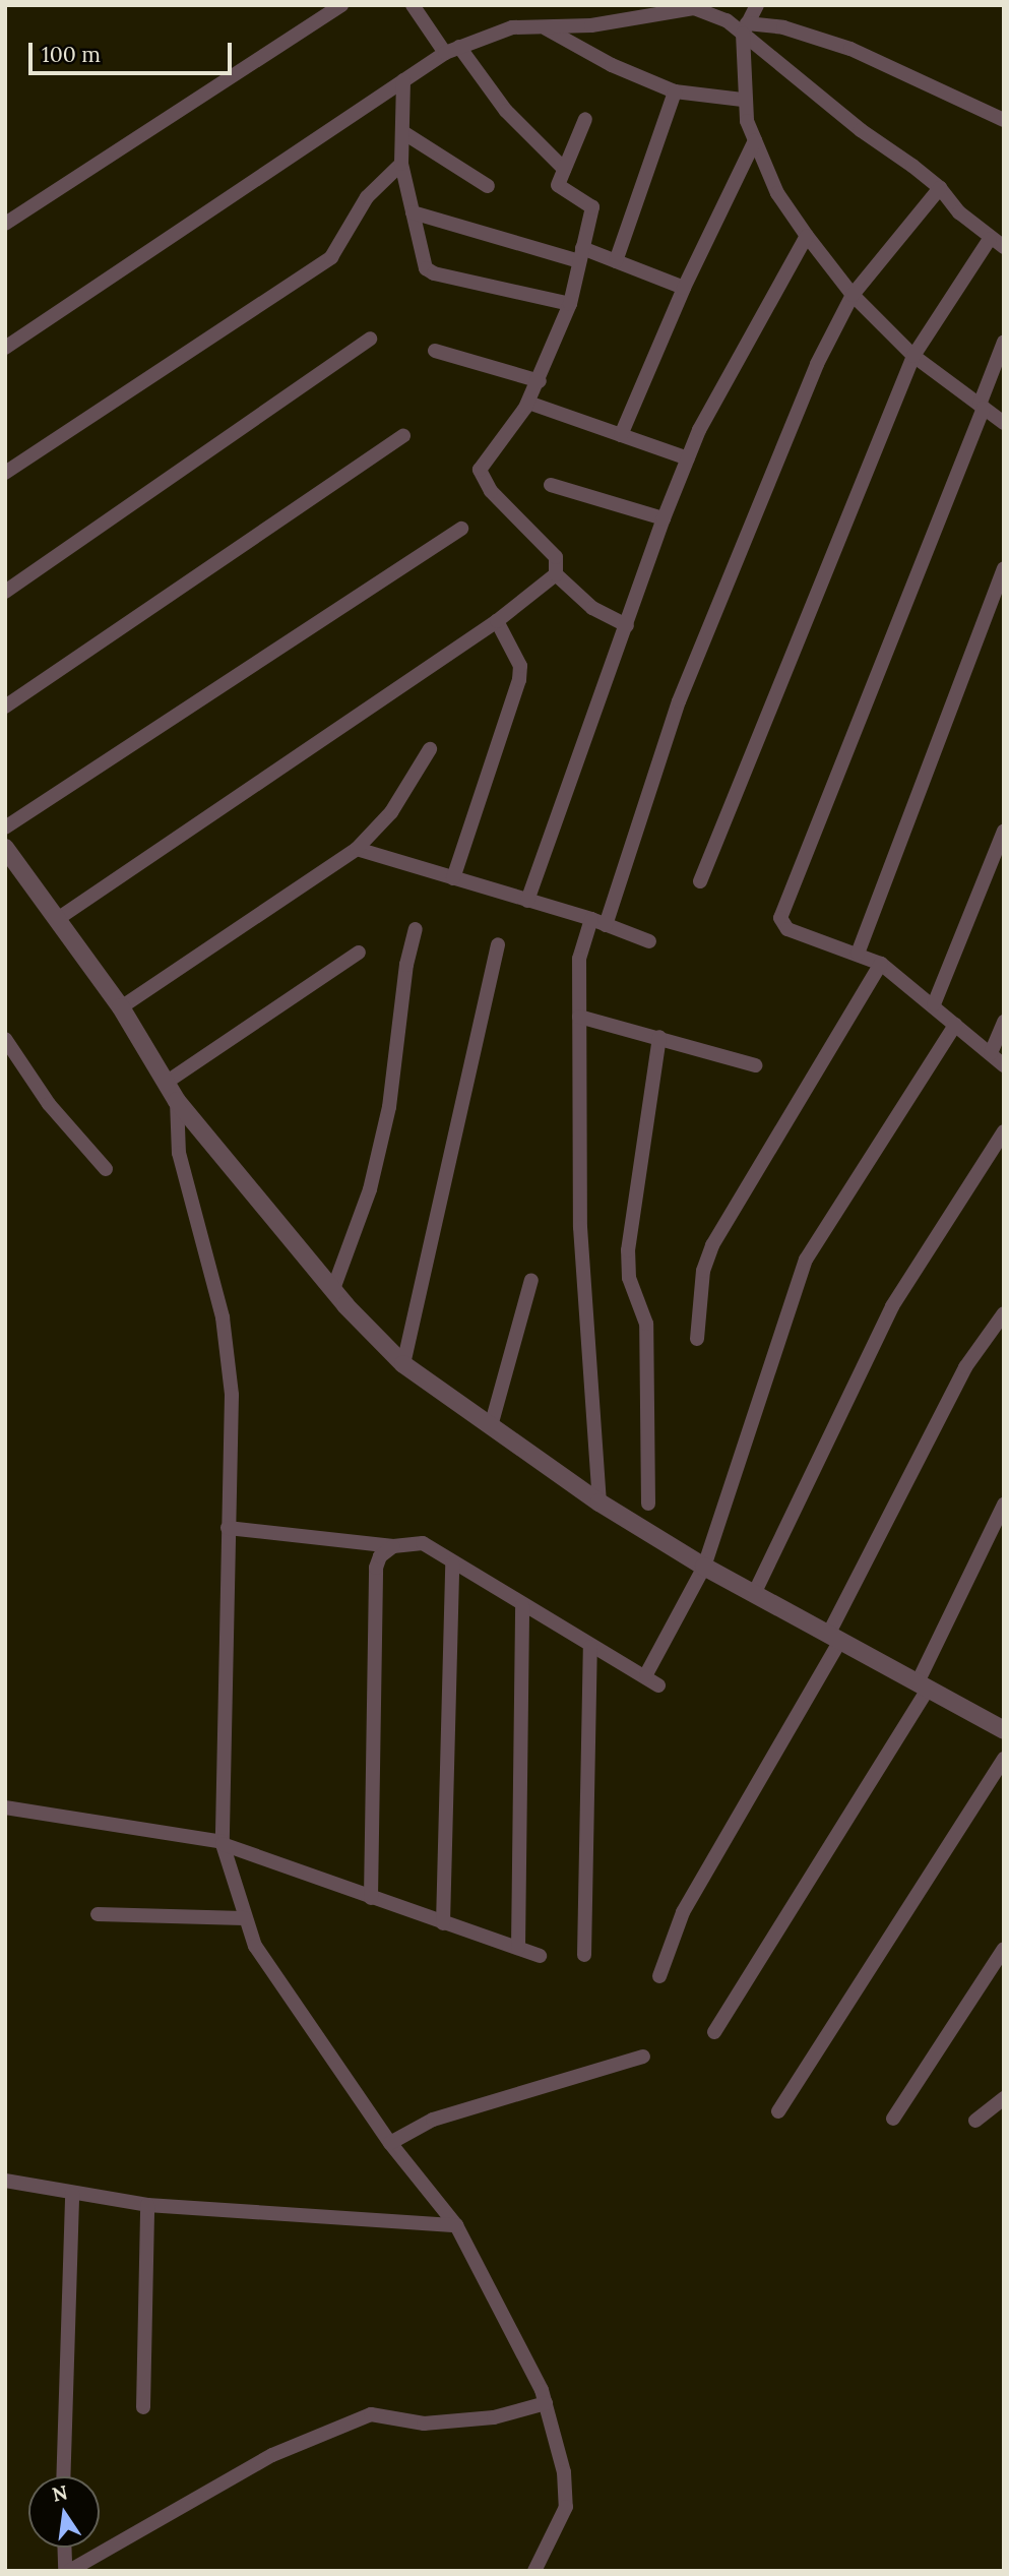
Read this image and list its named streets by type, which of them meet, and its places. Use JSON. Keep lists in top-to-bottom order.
{
  "scale_bar": "100 m",
  "north": "top"
}
